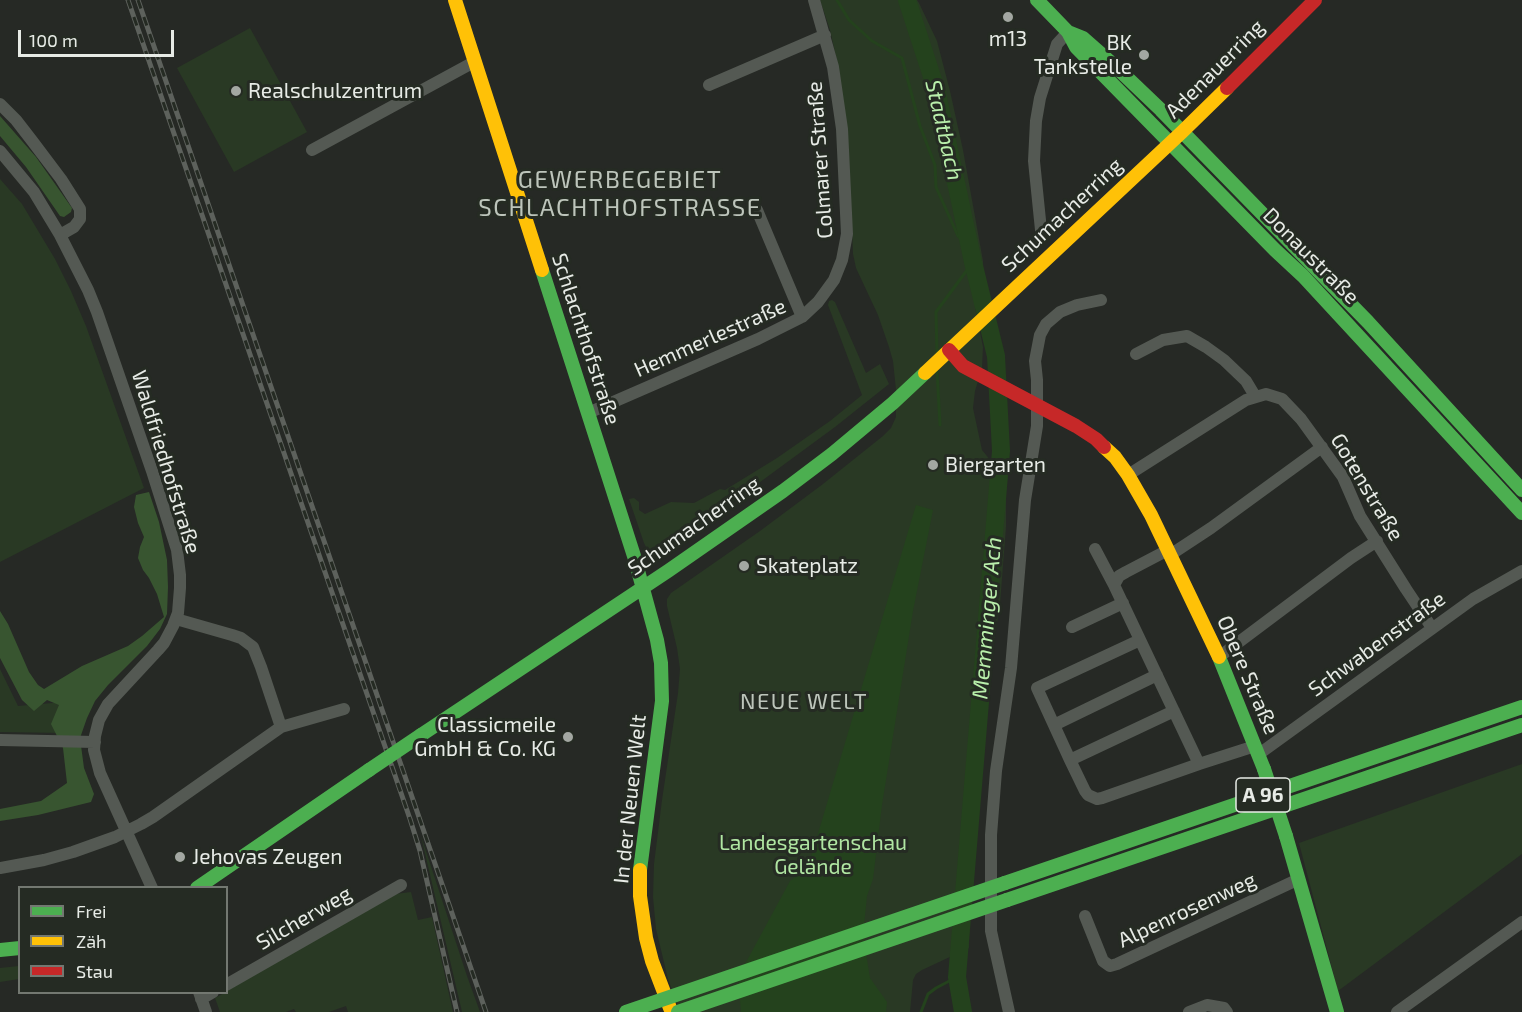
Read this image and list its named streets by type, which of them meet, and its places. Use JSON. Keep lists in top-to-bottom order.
{
  "streets": {
    "main road": [
      "Adenauerring",
      "Schumacherring",
      "Donaustraße",
      "Schlachthofstraße",
      "Obere Straße",
      "A 96",
      "In der Neuen Welt"
    ],
    "street": [
      "Colmarer Straße",
      "Hemmerlestraße",
      "Waldfriedhofstraße",
      "Gotenstraße",
      "Schwabenstraße",
      "Alpenrosenweg",
      "Silcherweg"
    ]
  },
  "crossings": [
    ["Adenauerring", "Schumacherring"],
    ["Adenauerring", "Donaustraße"],
    ["Colmarer Straße", "Hemmerlestraße"],
    ["Schumacherring", "Donaustraße"],
    ["Schumacherring", "Schlachthofstraße"],
    ["Schumacherring", "Obere Straße"],
    ["Schumacherring", "In der Neuen Welt"],
    ["Hemmerlestraße", "Schlachthofstraße"],
    ["Schlachthofstraße", "In der Neuen Welt"],
    ["Gotenstraße", "Schwabenstraße"],
    ["Schwabenstraße", "Obere Straße"],
    ["Obere Straße", "Alpenrosenweg"]
  ],
  "districts": ["GEWERBEGEBIET SCHLACHTHOFSTRASSE", "NEUE WELT"],
  "water": ["Stadtbach", "Memminger Ach"],
  "parks": ["Landesgartenschau Gelände"],
  "places": [
    "m13",
    "BK Tankstelle",
    "Realschulzentrum",
    "Biergarten",
    "Skateplatz",
    "Classicmeile GmbH & Co. KG",
    "Jehovas Zeugen"
  ],
  "legend": ["Frei", "Zäh", "Stau"],
  "scale_bar": "100 m"
}
